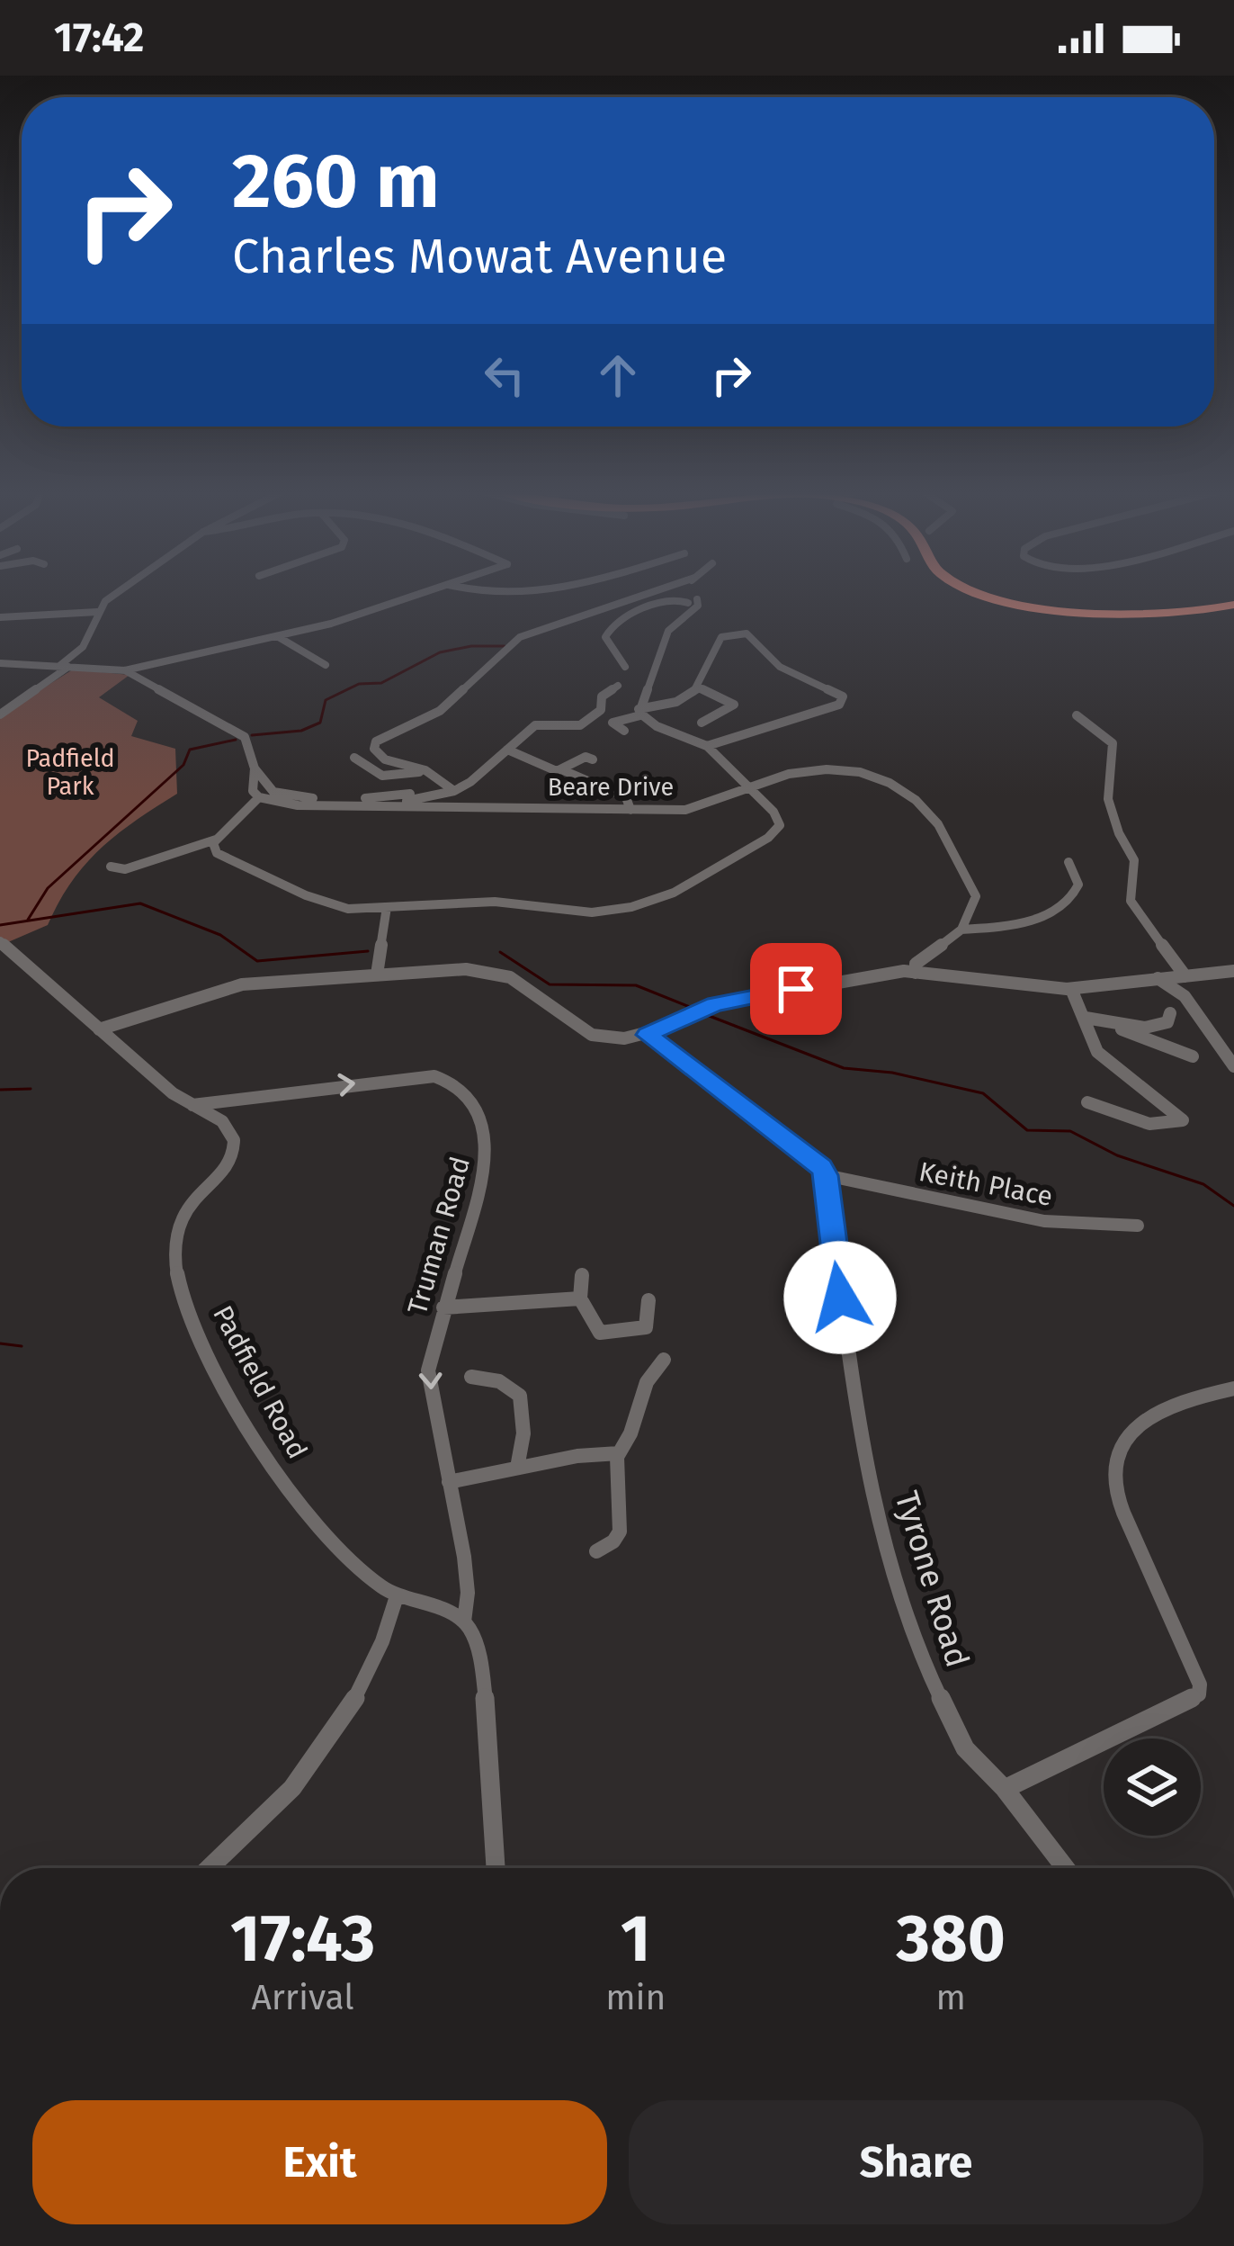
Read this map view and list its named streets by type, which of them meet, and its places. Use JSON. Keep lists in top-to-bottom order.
{
  "streets": {
    "street": [
      "Beare Drive",
      "Keith Place",
      "Truman Road",
      "Padfield Road",
      "Tyrone Road"
    ]
  },
  "crossings": [
    ["Keith Place", "Tyrone Road"],
    ["Truman Road", "Padfield Road"]
  ],
  "parks": ["Padfield Park"],
  "page": {
    "status": "17:42",
    "turn": ["260 m", "Charles Mowat Avenue"],
    "eta": [
      "17:43",
      "Arrival",
      "1",
      "min",
      "380",
      "m"
    ],
    "buttons": ["Exit", "Share"]
  }
}
